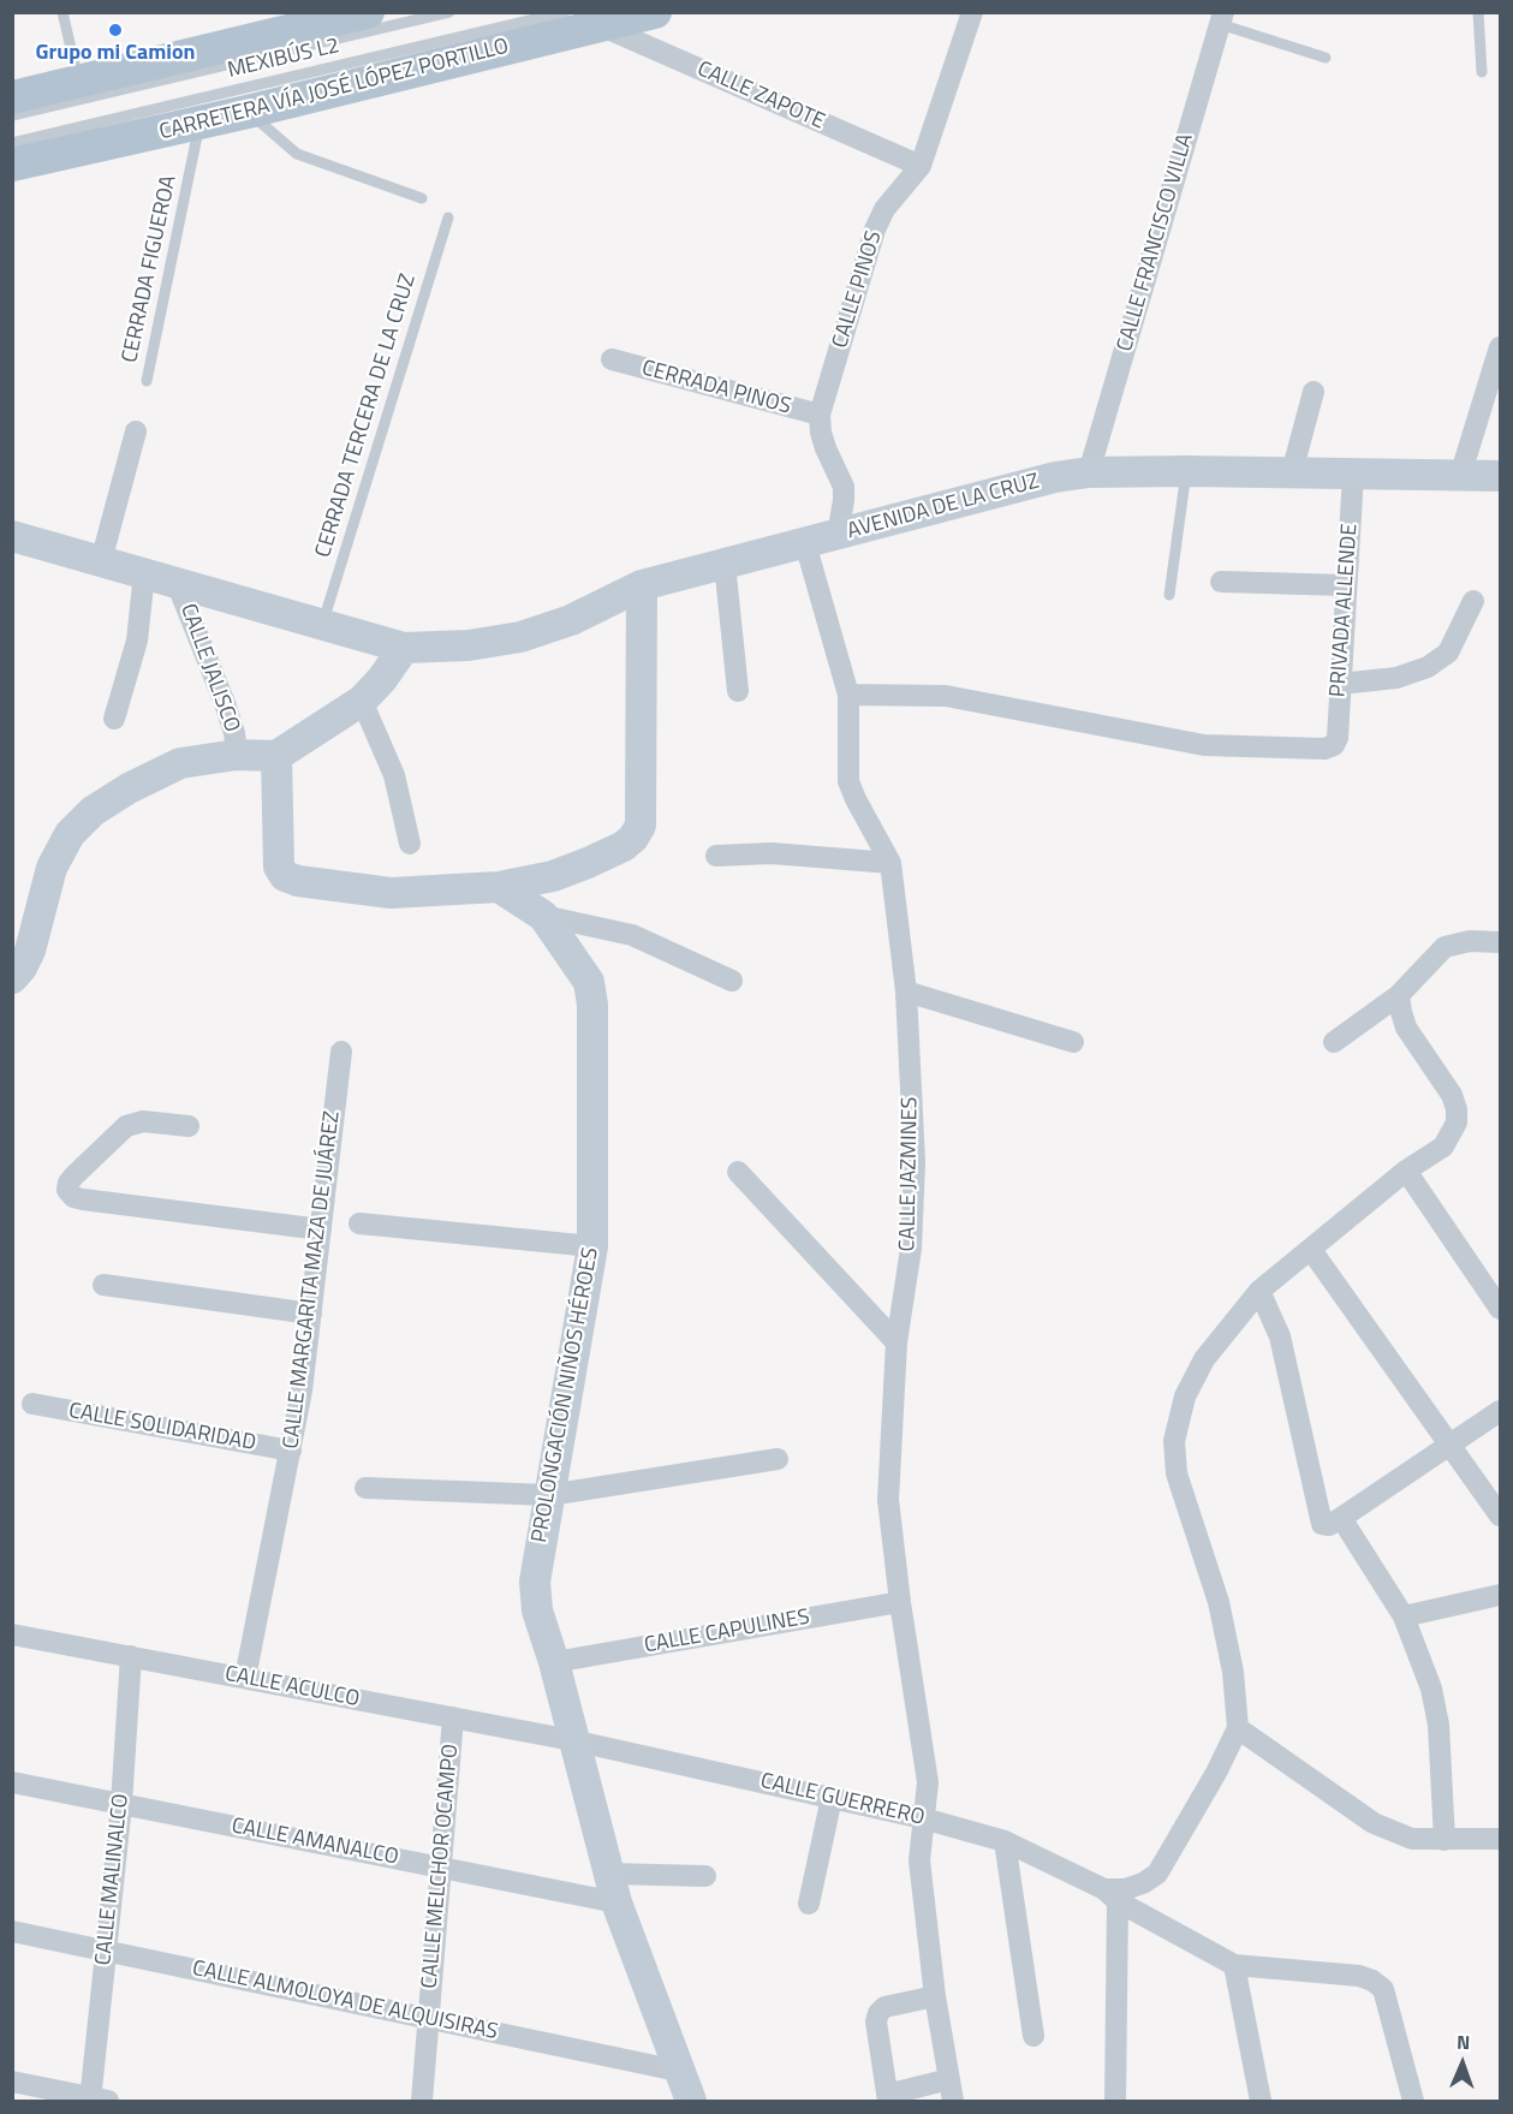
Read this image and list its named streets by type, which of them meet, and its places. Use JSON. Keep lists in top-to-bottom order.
{
  "streets": {
    "main road": ["CARRETERA VÍA JOSÉ LÓPEZ PORTILLO"],
    "street": [
      "CALLE ZAPOTE",
      "CALLE FRANCISCO VILLA",
      "CALLE PINOS",
      "CERRADA PINOS",
      "AVENIDA DE LA CRUZ",
      "PRIVADA ALLENDE",
      "CALLE JALISCO",
      "CALLE JAZMINES",
      "CALLE MARGARITA MAZA DE JUÁREZ",
      "PROLONGACIÓN NIÑOS HÉROES",
      "CALLE SOLIDARIDAD",
      "CALLE CAPULINES",
      "CALLE ACULCO",
      "CALLE GUERRERO",
      "CALLE AMANALCO",
      "CALLE MELCHOR OCAMPO",
      "CALLE MALINALCO",
      "CALLE ALMOLOYA DE ALQUISIRAS"
    ],
    "lane": ["MEXIBÚS L2", "CERRADA FIGUEROA", "CERRADA TERCERA DE LA CRUZ"]
  },
  "crossings": [
    ["CARRETERA VÍA JOSÉ LÓPEZ PORTILLO", "CALLE ZAPOTE"],
    ["CARRETERA VÍA JOSÉ LÓPEZ PORTILLO", "CERRADA FIGUEROA"],
    ["CALLE ZAPOTE", "CALLE PINOS"],
    ["CALLE FRANCISCO VILLA", "AVENIDA DE LA CRUZ"],
    ["CALLE PINOS", "CERRADA PINOS"],
    ["CERRADA TERCERA DE LA CRUZ", "AVENIDA DE LA CRUZ"],
    ["AVENIDA DE LA CRUZ", "PRIVADA ALLENDE"],
    ["AVENIDA DE LA CRUZ", "CALLE JALISCO"],
    ["AVENIDA DE LA CRUZ", "CALLE JAZMINES"],
    ["PRIVADA ALLENDE", "CALLE JAZMINES"],
    ["CALLE JAZMINES", "CALLE CAPULINES"],
    ["CALLE JAZMINES", "CALLE GUERRERO"],
    ["CALLE MARGARITA MAZA DE JUÁREZ", "CALLE SOLIDARIDAD"],
    ["CALLE MARGARITA MAZA DE JUÁREZ", "CALLE ACULCO"],
    ["PROLONGACIÓN NIÑOS HÉROES", "CALLE CAPULINES"],
    ["PROLONGACIÓN NIÑOS HÉROES", "CALLE ACULCO"],
    ["PROLONGACIÓN NIÑOS HÉROES", "CALLE GUERRERO"],
    ["PROLONGACIÓN NIÑOS HÉROES", "CALLE AMANALCO"],
    ["PROLONGACIÓN NIÑOS HÉROES", "CALLE ALMOLOYA DE ALQUISIRAS"],
    ["CALLE ACULCO", "CALLE GUERRERO"],
    ["CALLE ACULCO", "CALLE MELCHOR OCAMPO"],
    ["CALLE ACULCO", "CALLE MALINALCO"],
    ["CALLE AMANALCO", "CALLE MELCHOR OCAMPO"],
    ["CALLE AMANALCO", "CALLE MALINALCO"],
    ["CALLE MELCHOR OCAMPO", "CALLE ALMOLOYA DE ALQUISIRAS"],
    ["CALLE MALINALCO", "CALLE ALMOLOYA DE ALQUISIRAS"]
  ],
  "places": ["Grupo mi Camion"],
  "north": "top"
}
